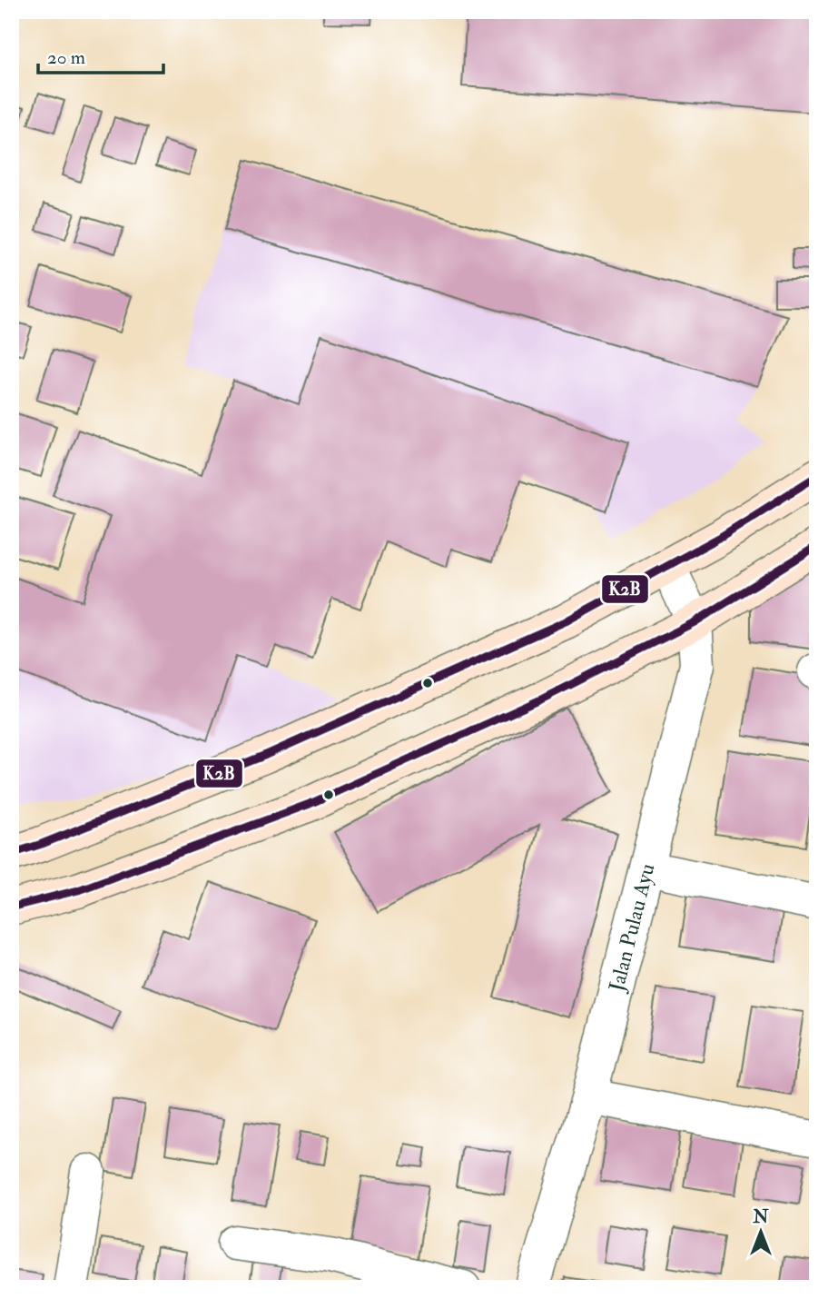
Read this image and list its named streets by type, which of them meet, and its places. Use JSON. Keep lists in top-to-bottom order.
{
  "streets": {
    "street": ["Jalan Pulau Ayu"]
  },
  "lines": ["transit line K2B"],
  "scale_bar": "20 m",
  "north": "top"
}
